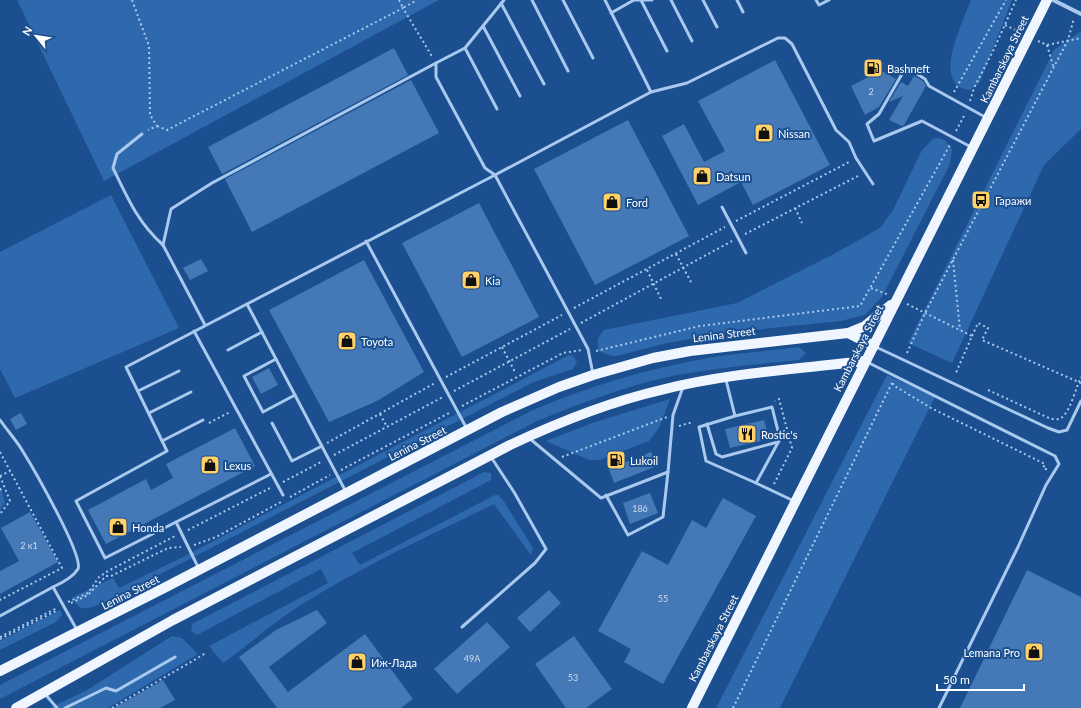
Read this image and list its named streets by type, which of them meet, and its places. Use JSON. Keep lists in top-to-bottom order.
{
  "streets": {
    "main road": ["Kambarskaya Street", "Lenina Street"]
  },
  "crossings": [
    ["Kambarskaya Street", "Lenina Street"]
  ],
  "places": {
    "fuel station": ["Bashneft", "Lukoil"],
    "shop": [
      "Nissan",
      "Datsun",
      "Ford",
      "Kia",
      "Toyota",
      "Lexus",
      "Honda",
      "Lemana Pro",
      "Иж-Лада"
    ],
    "bus stop": ["Гаражи"],
    "restaurant": ["Rostic's"]
  },
  "house_numbers": [
    "2",
    "186",
    "2 к1",
    "55",
    "49А",
    "53"
  ],
  "scale_bar": "50 m",
  "north": "top left"
}
